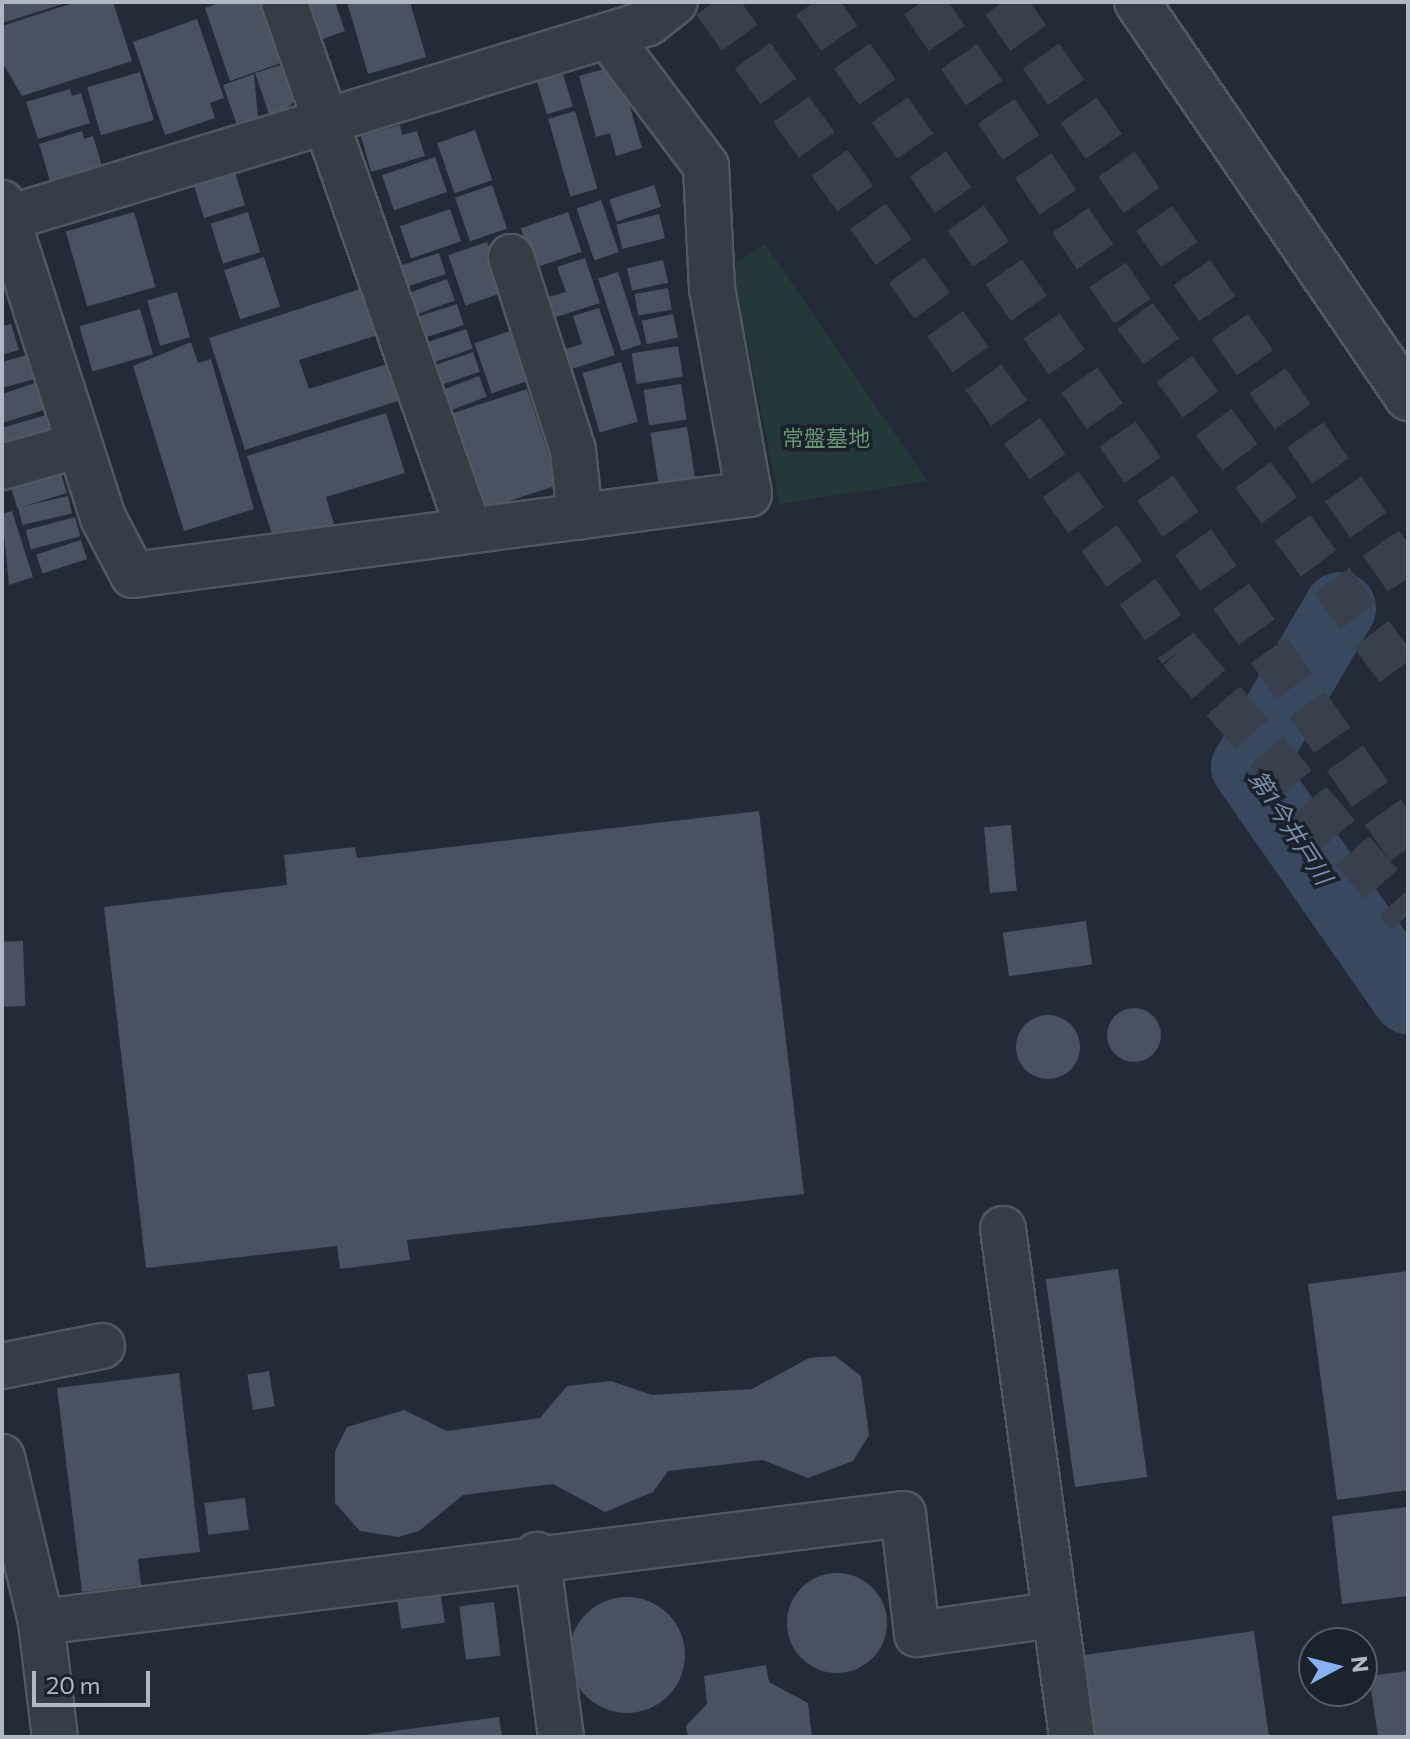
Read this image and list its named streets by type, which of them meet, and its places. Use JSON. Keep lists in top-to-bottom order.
{
  "water": ["第1今井戸川"],
  "parks": ["常盤墓地"],
  "scale_bar": "20 m",
  "north": "right"
}
